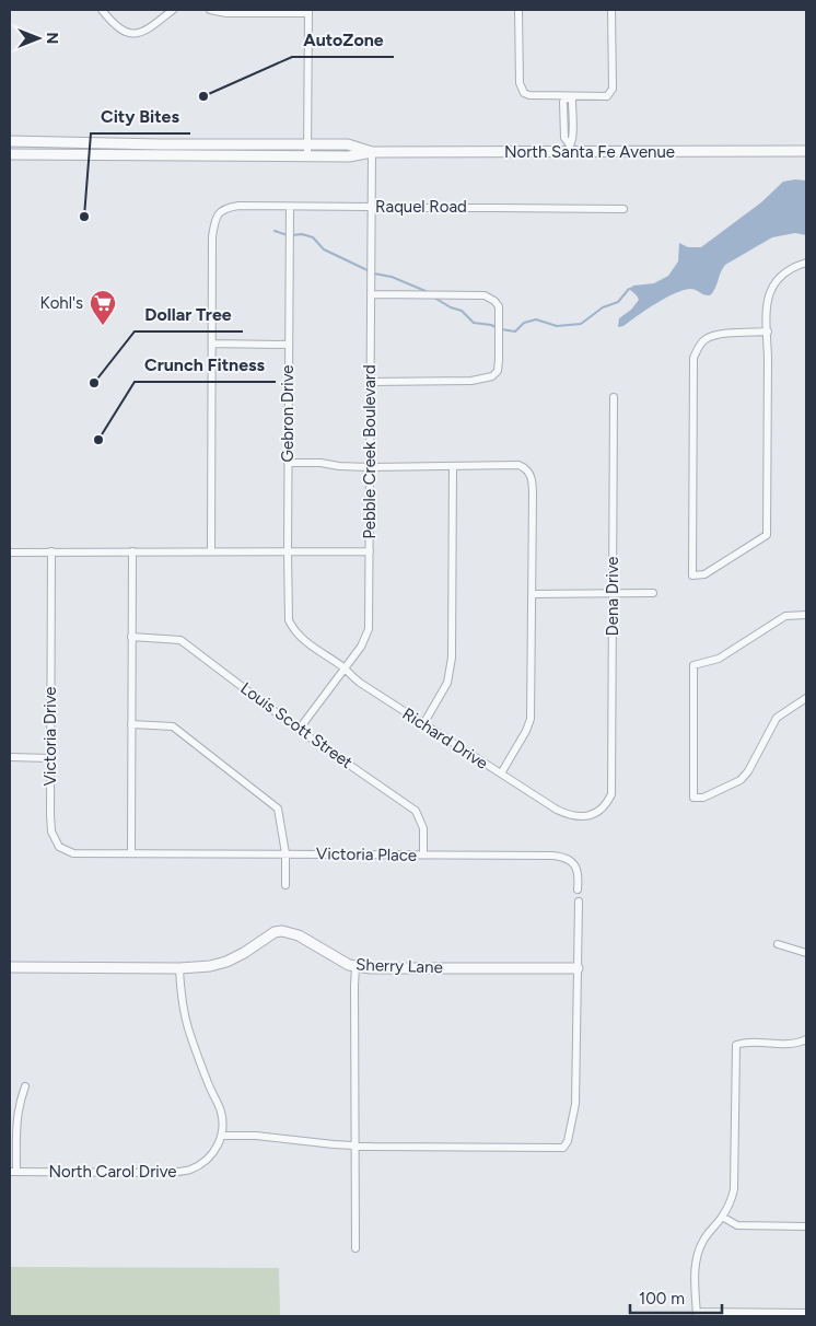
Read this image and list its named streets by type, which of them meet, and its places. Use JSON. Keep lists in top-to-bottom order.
{
  "streets": {
    "street": [
      "North Santa Fe Avenue",
      "Raquel Road",
      "Gebron Drive",
      "Pebble Creek Boulevard",
      "Dena Drive",
      "Louis Scott Street",
      "Victoria Drive",
      "Richard Drive",
      "Victoria Place",
      "Sherry Lane",
      "North Carol Drive"
    ]
  },
  "crossings": [
    ["North Santa Fe Avenue", "Pebble Creek Boulevard"],
    ["Raquel Road", "Gebron Drive"],
    ["Raquel Road", "Pebble Creek Boulevard"],
    ["Gebron Drive", "Richard Drive"],
    ["Pebble Creek Boulevard", "Louis Scott Street"],
    ["Pebble Creek Boulevard", "Richard Drive"],
    ["Dena Drive", "Richard Drive"],
    ["Louis Scott Street", "Victoria Place"],
    ["Victoria Drive", "Victoria Place"]
  ],
  "places": {
    "other": [
      "AutoZone",
      "City Bites",
      "Dollar Tree",
      "Crunch Fitness"
    ],
    "supermarket": ["Kohl's"]
  },
  "scale_bar": "100 m",
  "north": "right"
}
